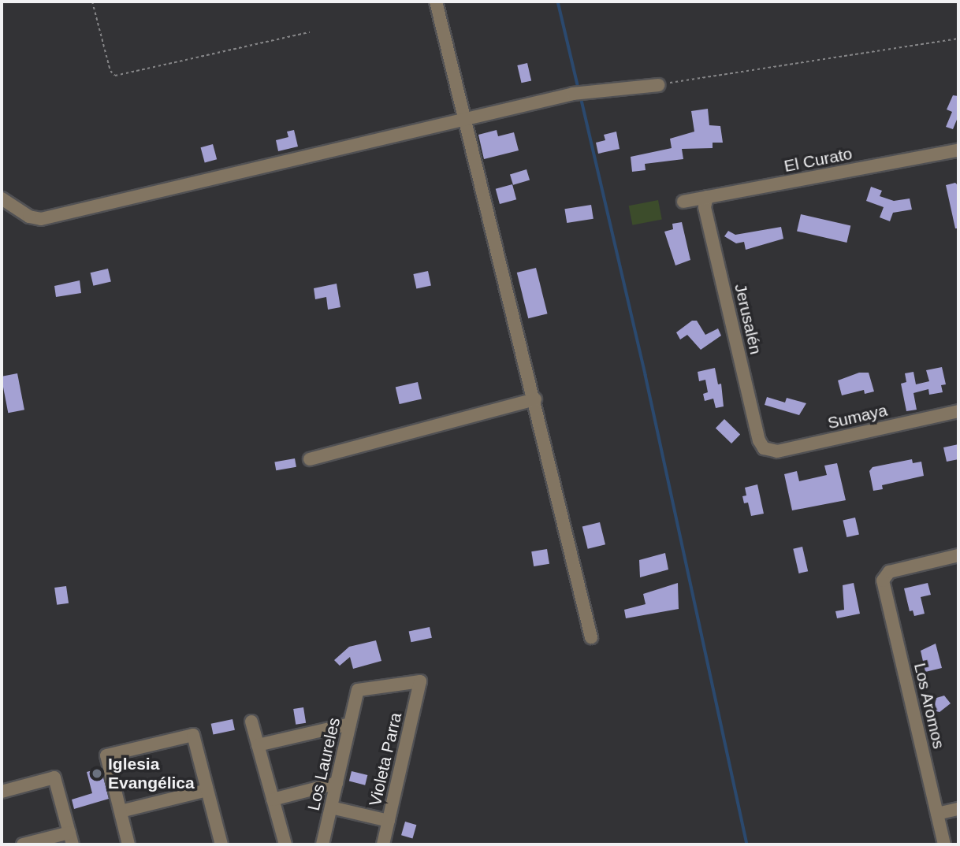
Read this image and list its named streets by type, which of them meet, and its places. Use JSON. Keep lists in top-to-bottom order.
{
  "streets": {
    "street": [
      "El Curato",
      "Jerusalén",
      "Sumaya",
      "Los Aromos",
      "Violeta Parra",
      "Los Laureles"
    ]
  },
  "crossings": [
    ["El Curato", "Jerusalén"],
    ["Jerusalén", "Sumaya"],
    ["Violeta Parra", "Los Laureles"]
  ],
  "places": ["Iglesia Evangélica"]
}
